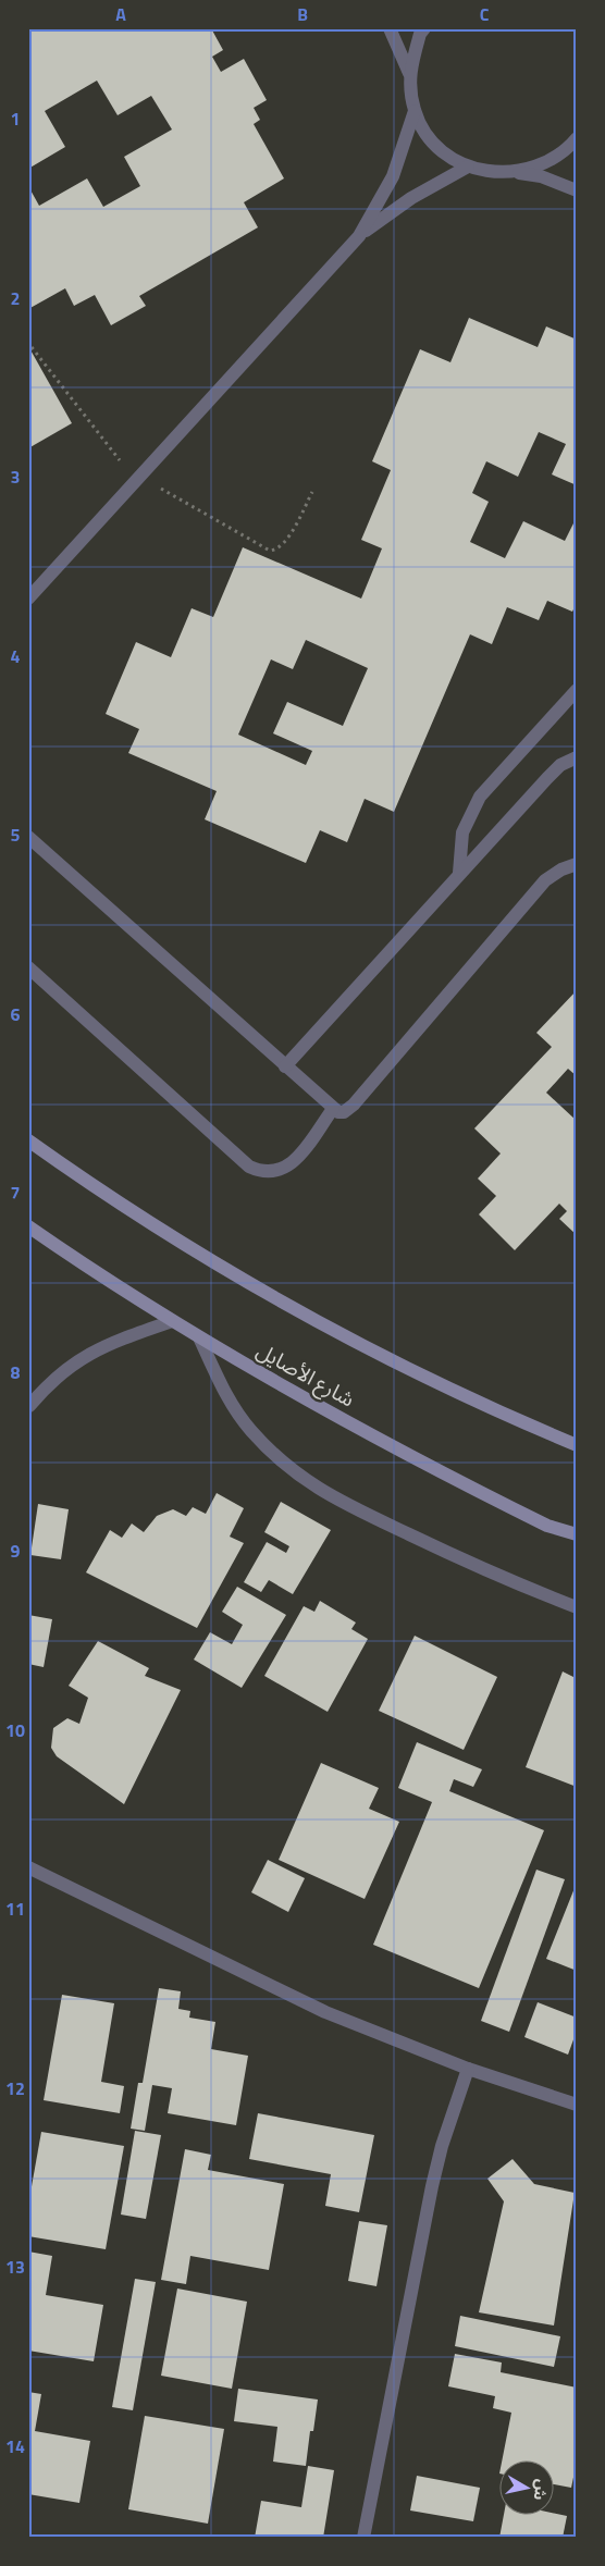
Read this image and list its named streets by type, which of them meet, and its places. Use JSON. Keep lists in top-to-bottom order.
{
  "streets": {
    "main road": ["شارع الأصايل"]
  },
  "north": "right",
  "grid": {
    "columns": ["A", "B", "C"],
    "rows": [
      "1",
      "2",
      "3",
      "4",
      "5",
      "6",
      "7",
      "8",
      "9",
      "10",
      "11",
      "12",
      "13",
      "14"
    ]
  }
}
